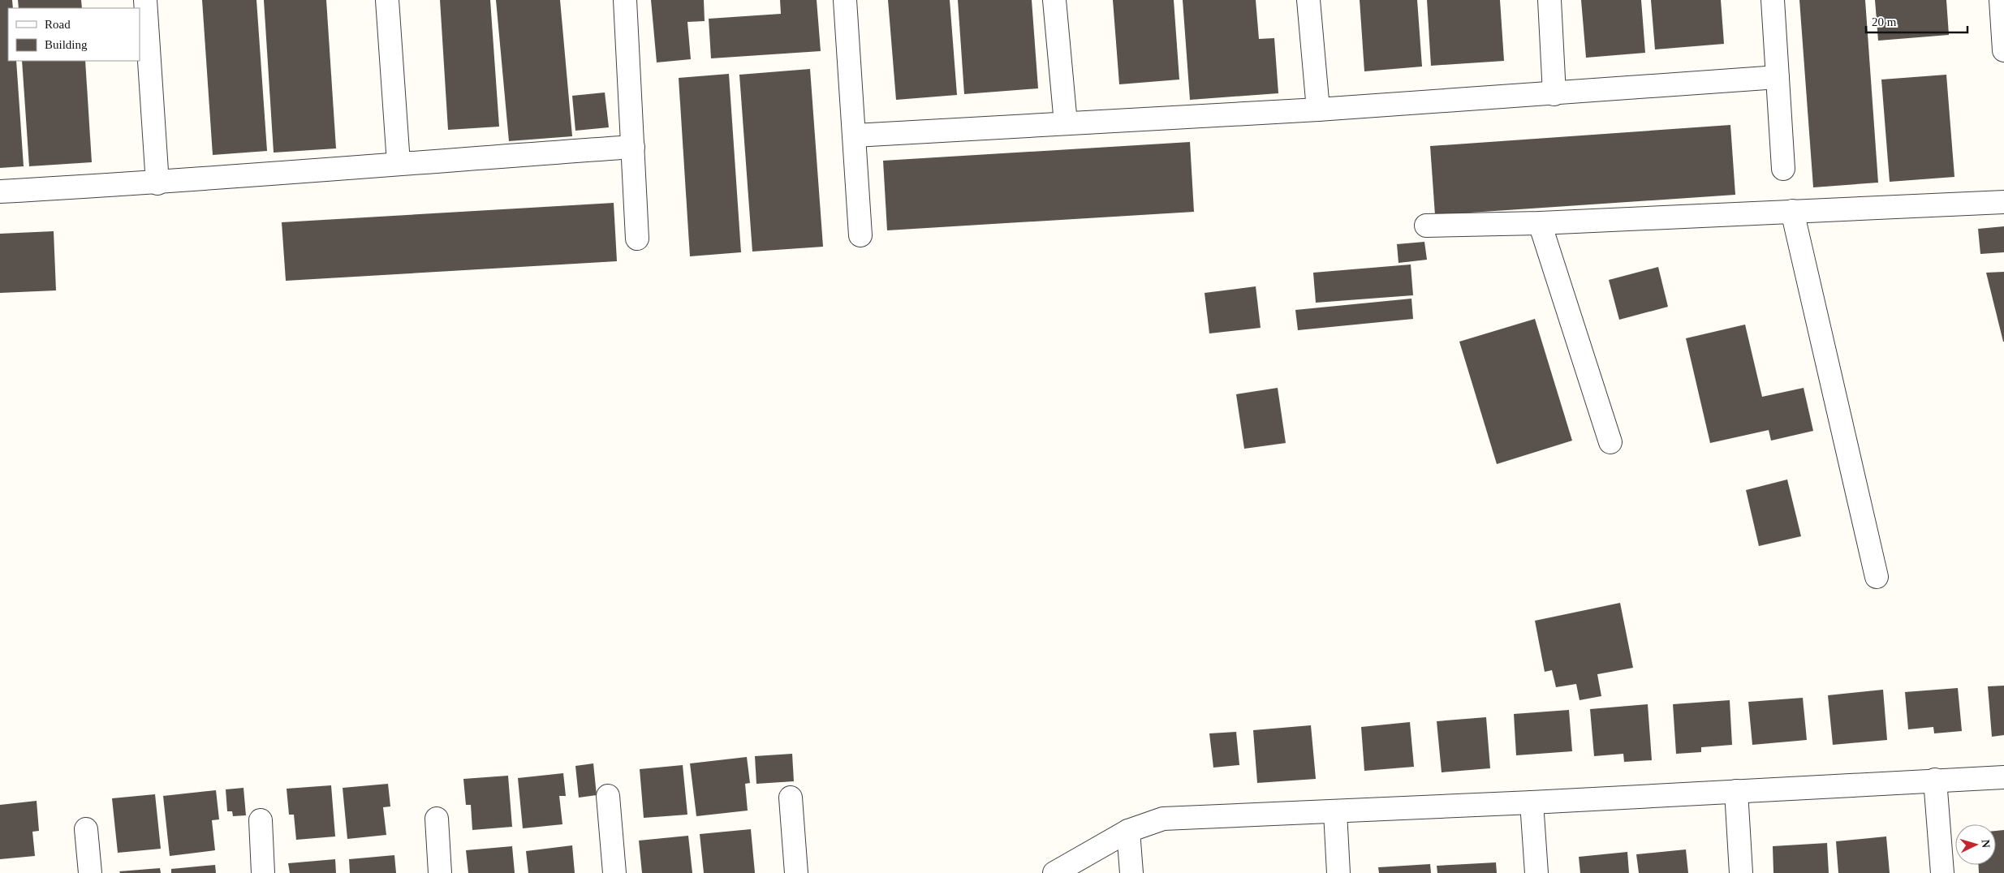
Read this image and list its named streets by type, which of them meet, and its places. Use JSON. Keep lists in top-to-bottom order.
{
  "legend": ["Road", "Building"],
  "scale_bar": "20 m",
  "north": "right"
}
